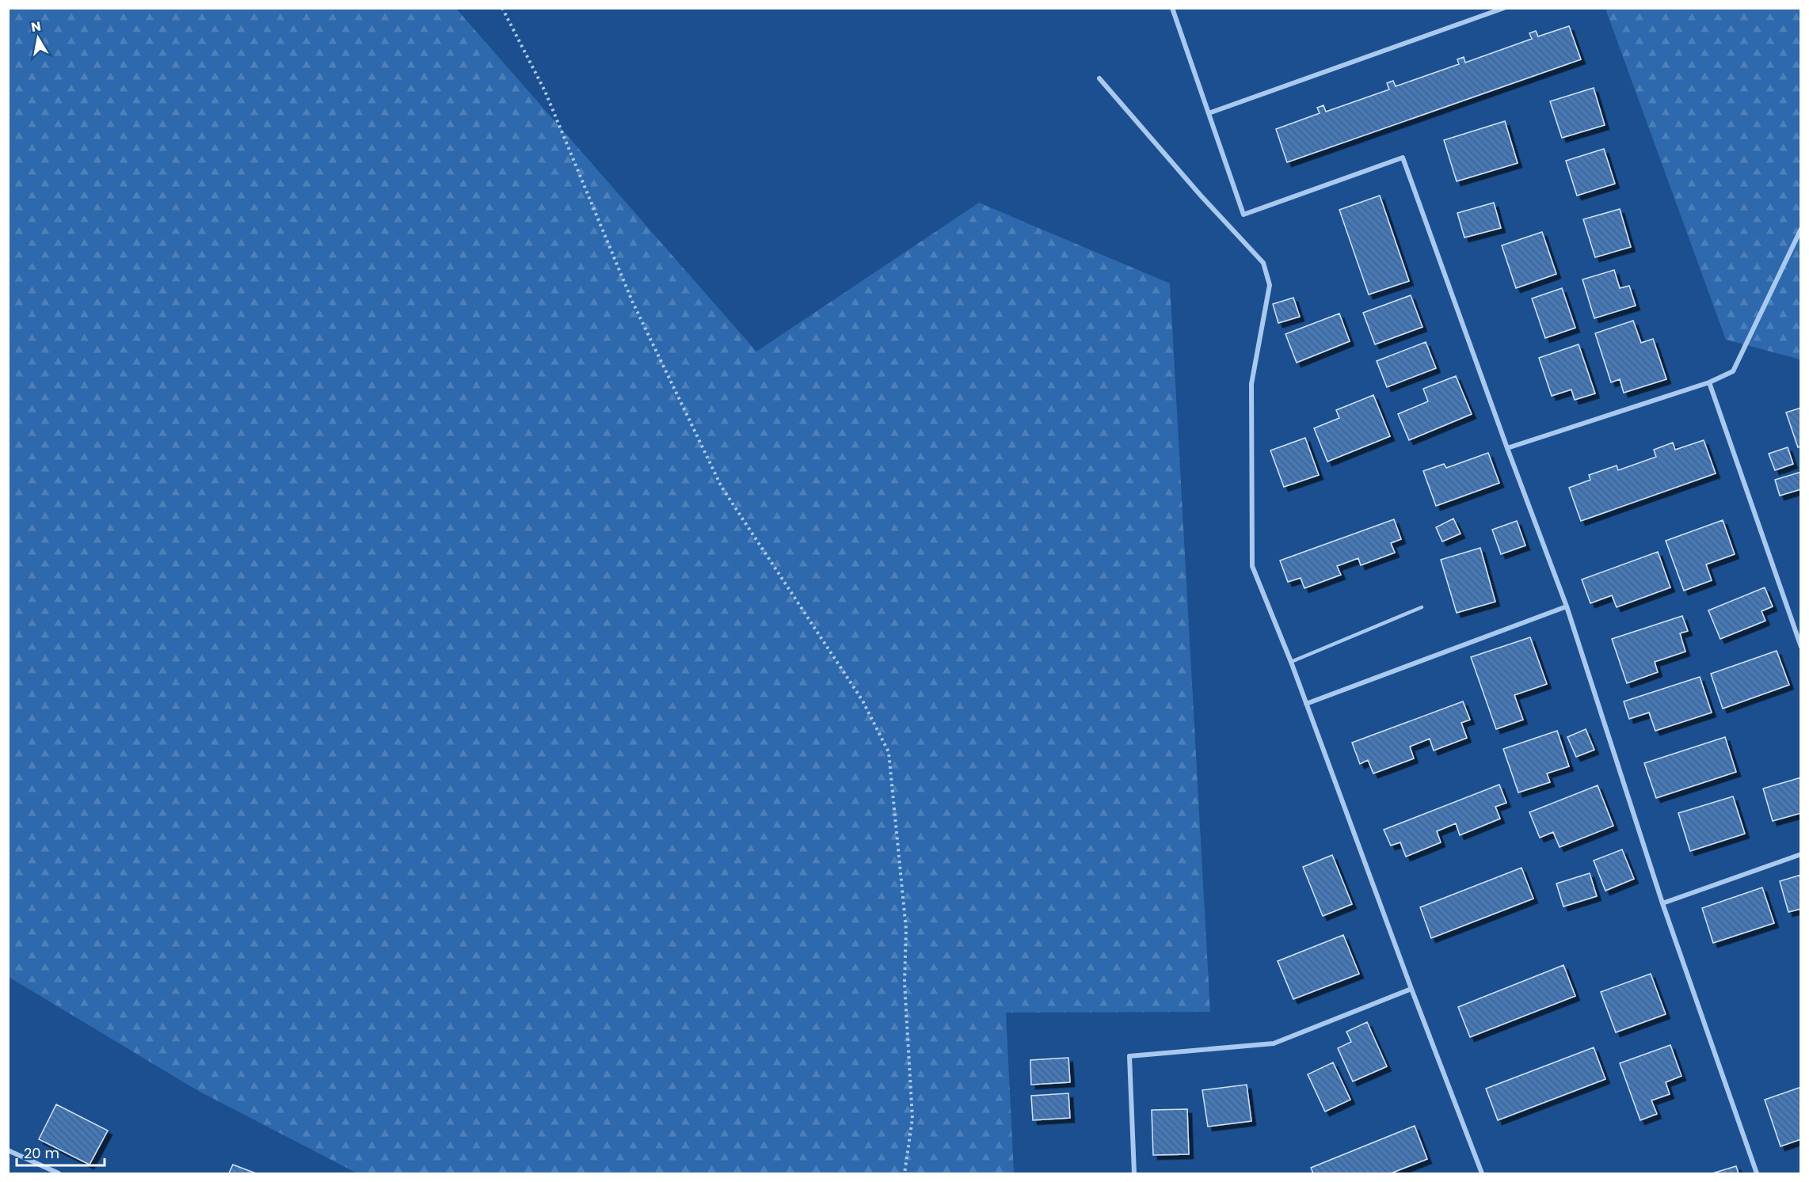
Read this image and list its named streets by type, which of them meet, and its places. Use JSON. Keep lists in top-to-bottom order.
{
  "scale_bar": "20 m",
  "north": "top"
}
